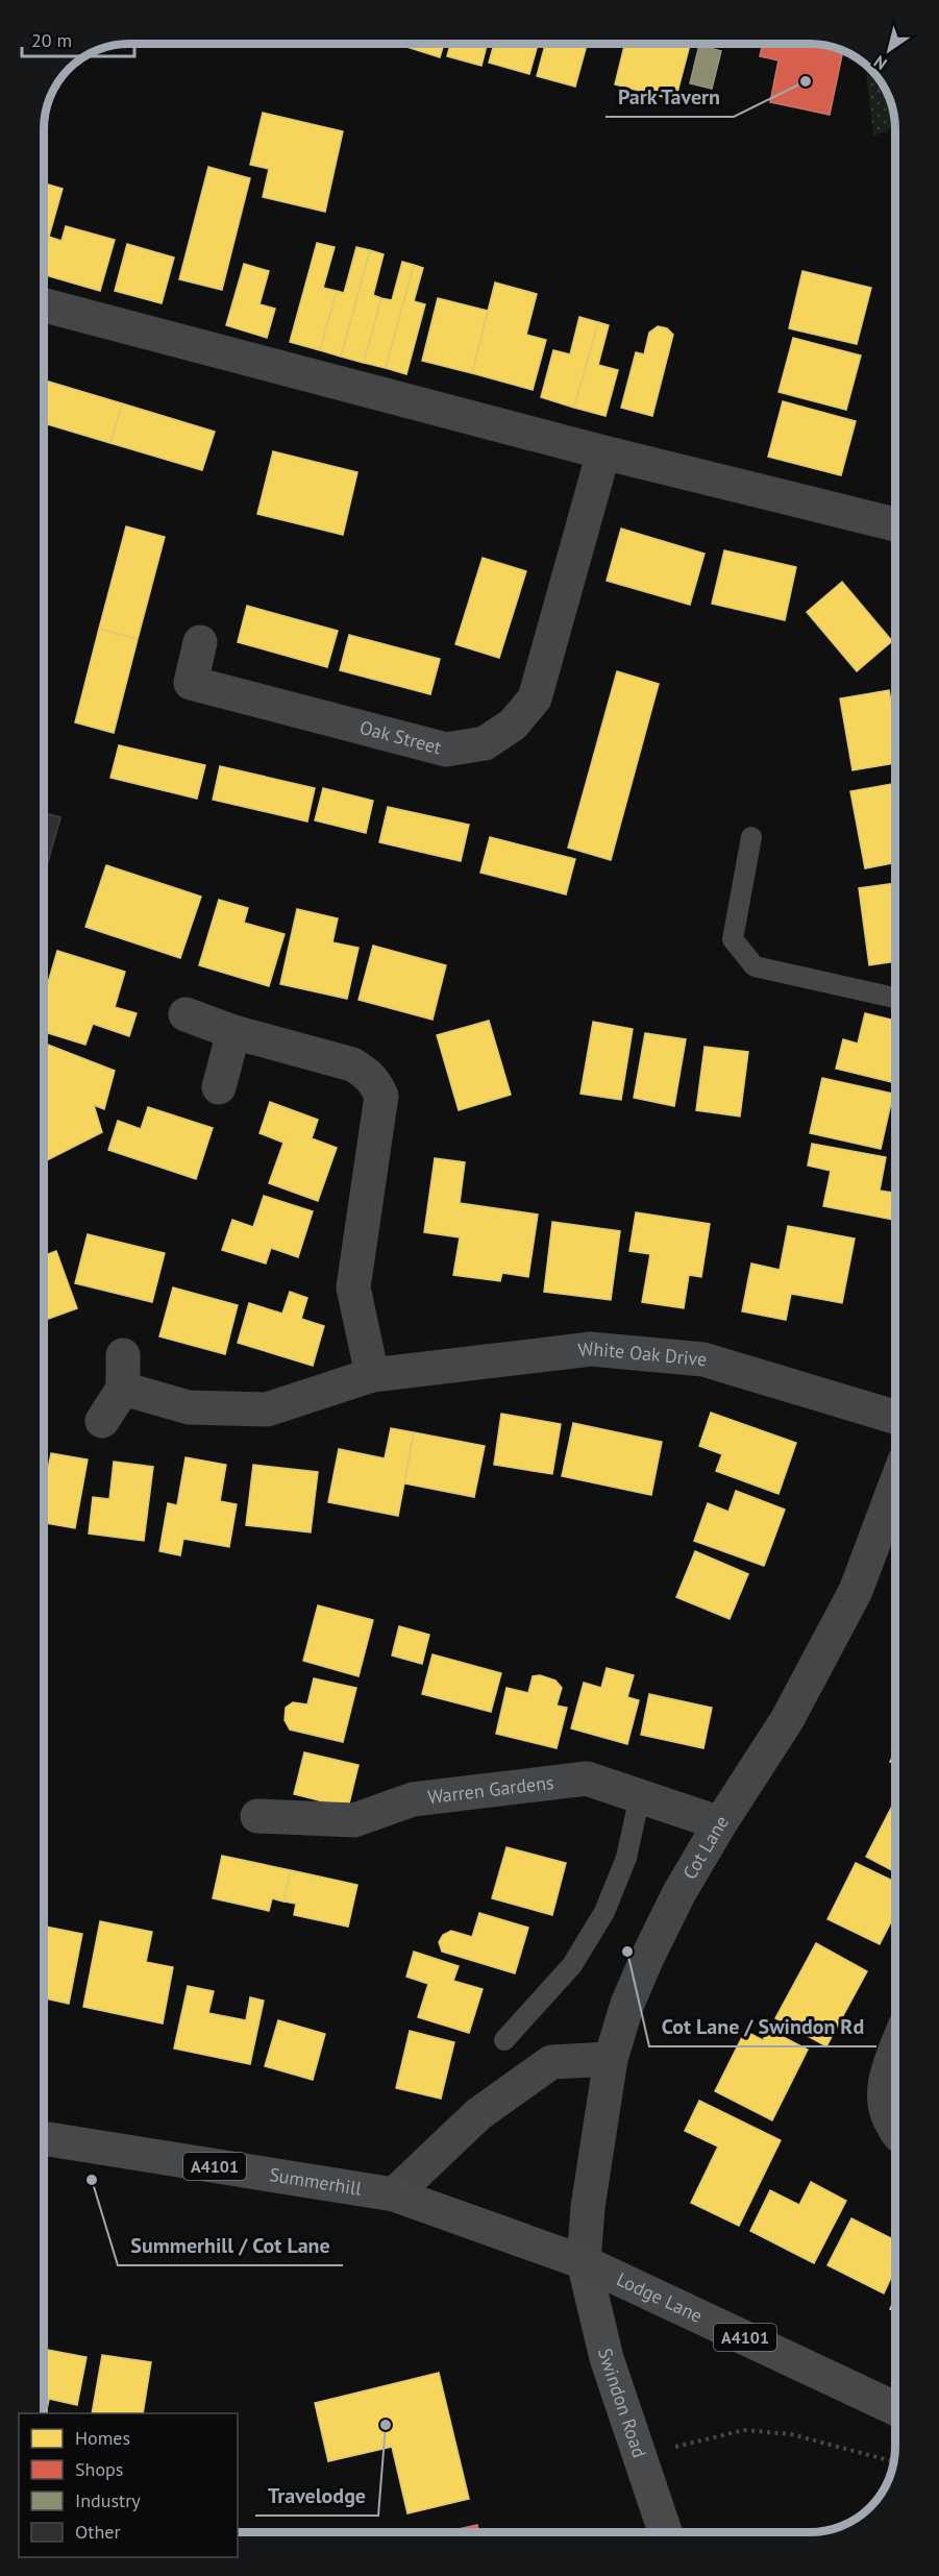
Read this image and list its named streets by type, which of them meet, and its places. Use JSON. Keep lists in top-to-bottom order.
{
  "streets": {
    "main road": [
      "A4101",
      "Summerhill",
      "Lodge Lane",
      "Swindon Road"
    ],
    "street": [
      "Oak Street",
      "White Oak Drive",
      "Warren Gardens",
      "Cot Lane"
    ]
  },
  "crossings": [
    ["Warren Gardens", "Cot Lane"],
    ["Cot Lane", "Summerhill"],
    ["Cot Lane", "Lodge Lane"],
    ["Cot Lane", "Swindon Road"],
    ["Summerhill", "Lodge Lane"],
    ["Summerhill", "Swindon Road"],
    ["Lodge Lane", "Swindon Road"]
  ],
  "places": [
    "Park Tavern",
    "Cot Lane / Swindon Rd",
    "Summerhill / Cot Lane",
    "Travelodge"
  ],
  "legend": [
    "Homes",
    "Shops",
    "Industry",
    "Other"
  ],
  "scale_bar": "20 m",
  "north": "bottom left"
}
